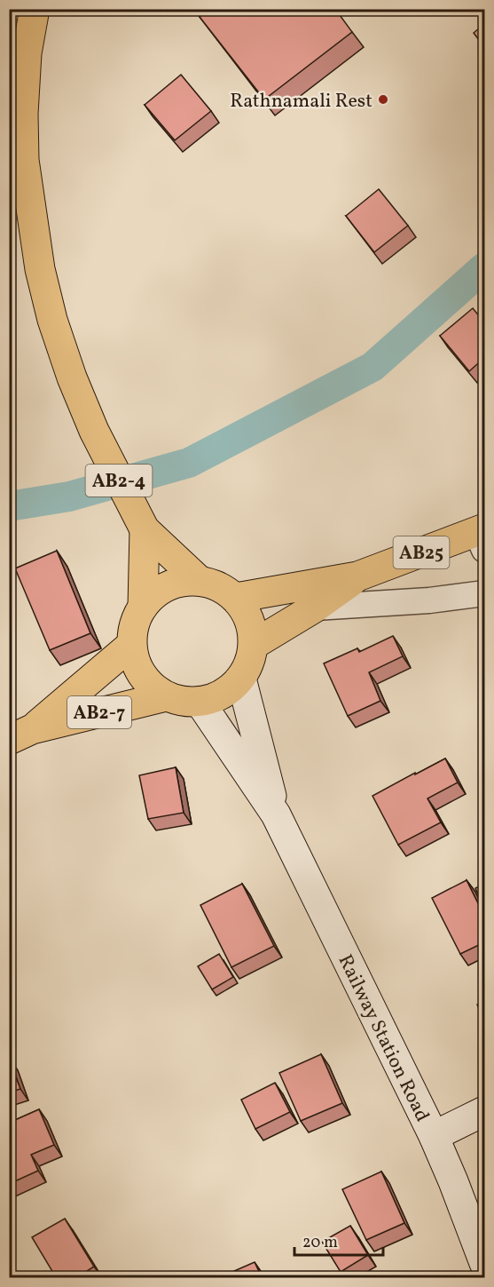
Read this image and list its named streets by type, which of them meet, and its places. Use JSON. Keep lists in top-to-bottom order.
{
  "streets": {
    "main road": [
      "AB2-4",
      "AB25",
      "AB2-7",
      "Railway Station Road"
    ]
  },
  "crossings": [
    ["AB2-4", "AB25"],
    ["AB2-4", "AB2-7"],
    ["AB2-4", "Railway Station Road"],
    ["AB25", "AB2-7"],
    ["AB25", "Railway Station Road"],
    ["AB2-7", "Railway Station Road"]
  ],
  "places": ["Rathnamali Rest"],
  "scale_bar": "20 m"
}
